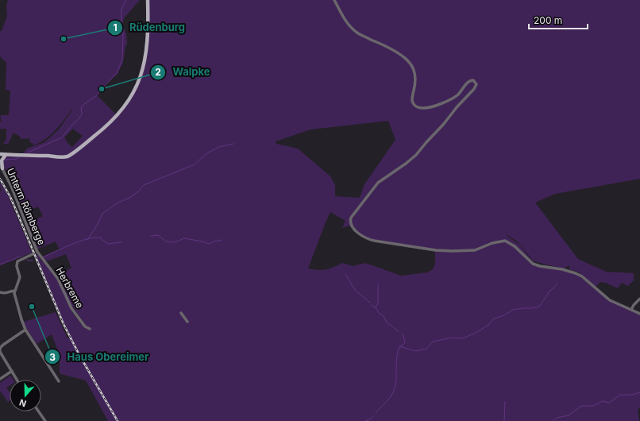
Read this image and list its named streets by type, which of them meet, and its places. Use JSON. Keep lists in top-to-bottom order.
{
  "streets": {
    "street": ["Unterm Römberge", "Herbreme"]
  },
  "crossings": [
    ["Unterm Römberge", "Herbreme"]
  ],
  "places": ["Rüdenburg", "Walpke", "Haus Obereimer"],
  "scale_bar": "200 m",
  "north": "bottom"
}
